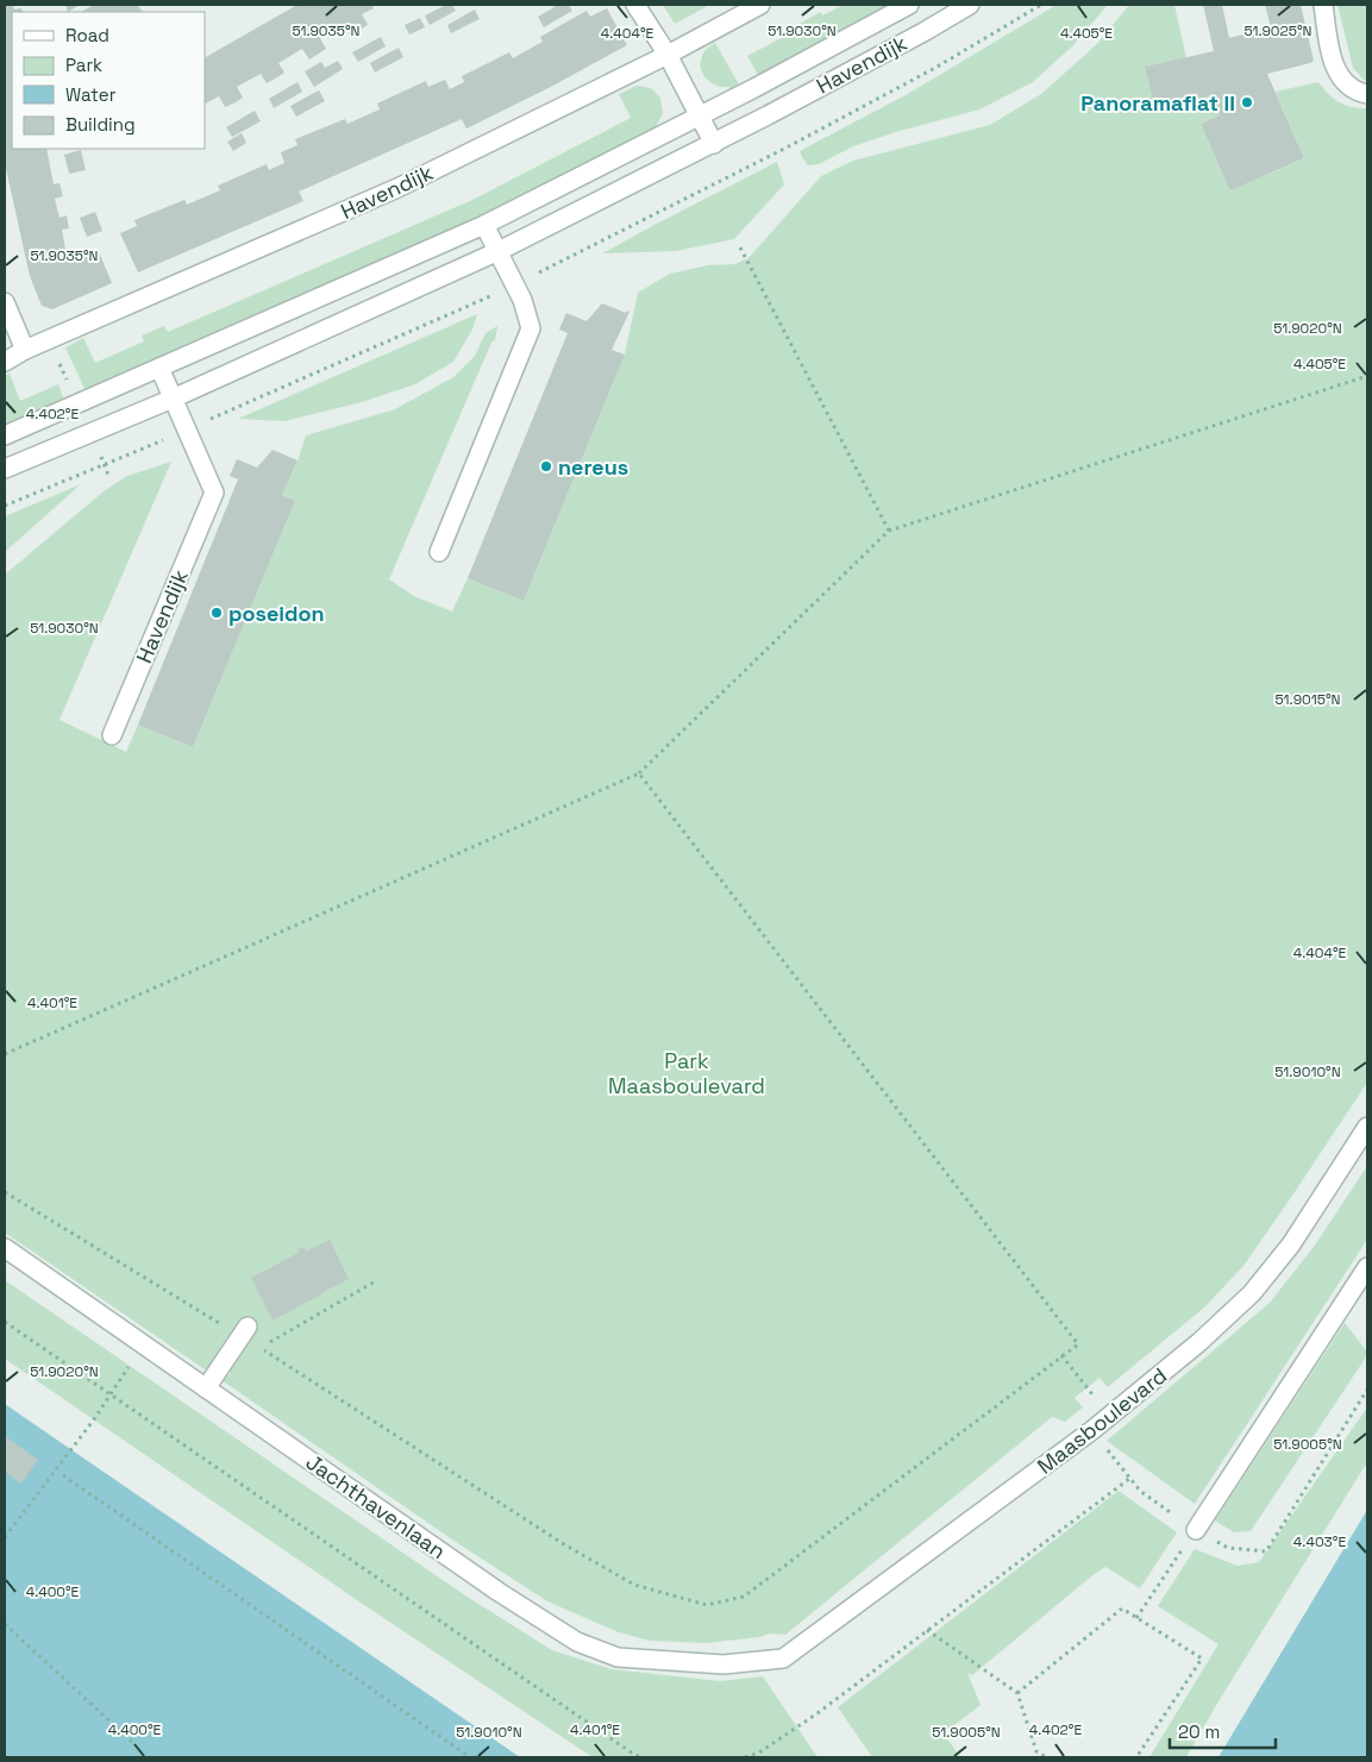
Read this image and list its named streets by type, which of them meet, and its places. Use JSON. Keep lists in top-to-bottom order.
{
  "streets": {
    "street": ["Havendijk", "Maasboulevard", "Jachthavenlaan"]
  },
  "crossings": [
    ["Maasboulevard", "Jachthavenlaan"]
  ],
  "parks": ["Park Maasboulevard"],
  "places": ["Panoramaflat II", "nereus", "poseidon"],
  "legend": [
    "Road",
    "Park",
    "Water",
    "Building"
  ],
  "scale_bar": "20 m",
  "coordinates": [
    "51.9035°N",
    "51.9030°N",
    "51.9025°N",
    "4.404°E",
    "4.405°E",
    "51.9020°N",
    "4.402°E",
    "51.9015°N",
    "4.401°E",
    "51.9010°N",
    "51.9005°N",
    "4.403°E",
    "4.400°E"
  ]
}
